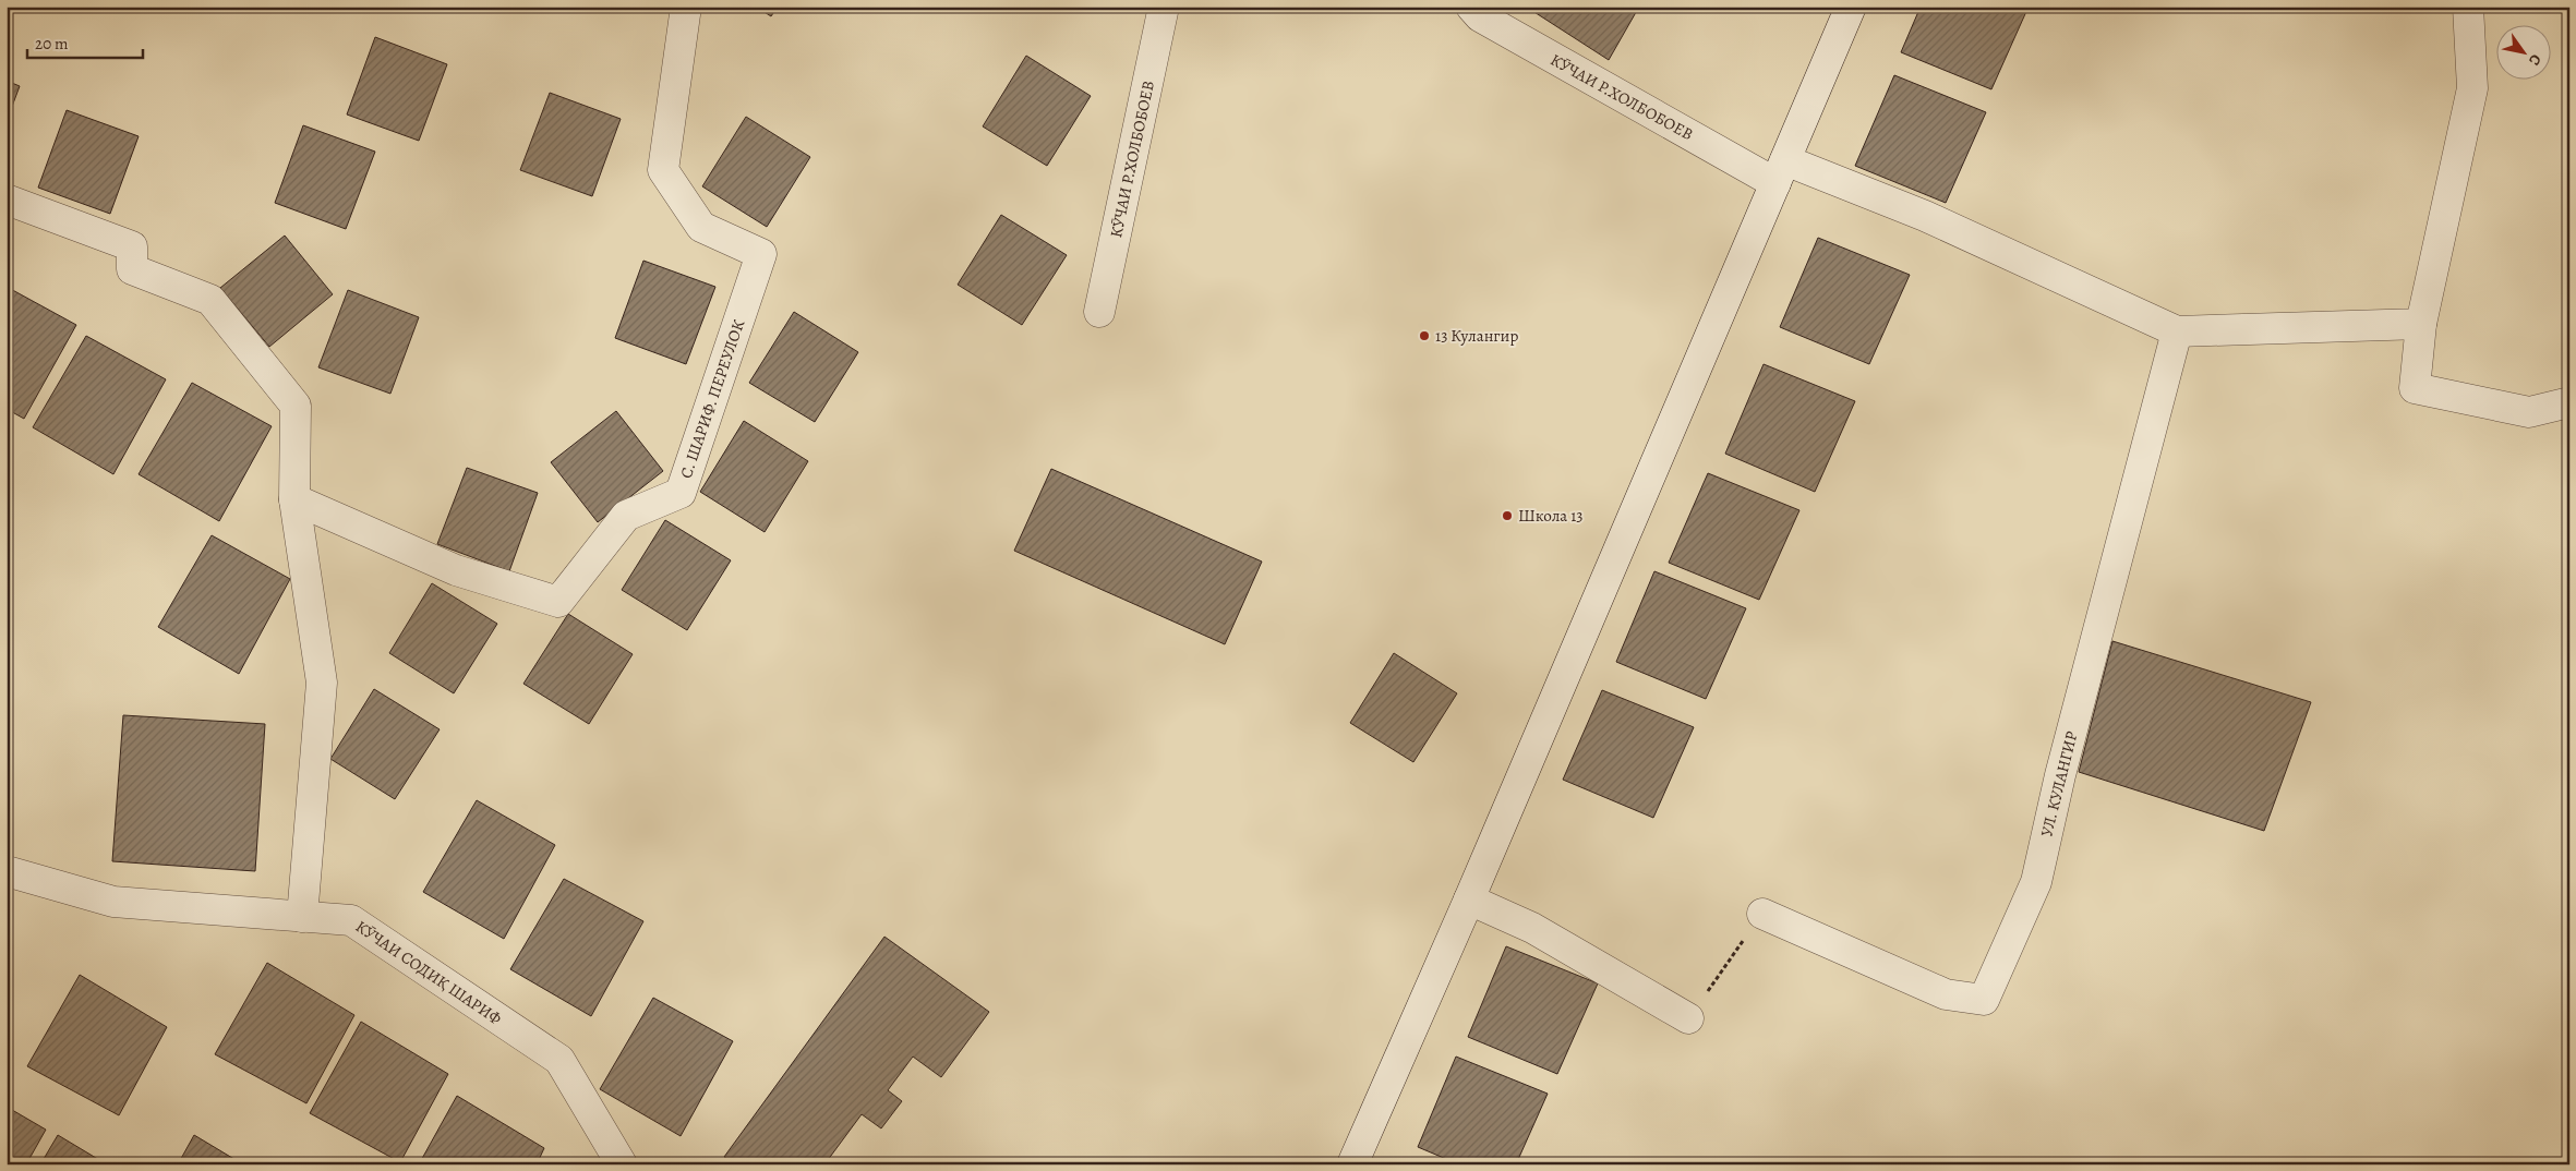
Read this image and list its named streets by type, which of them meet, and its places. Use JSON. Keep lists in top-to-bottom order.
{
  "streets": {
    "street": [
      "КӮЧАИ Р.ХОЛБОБОЕВ",
      "С. ШАРИФ. ПЕРЕУЛОК",
      "УЛ. КУЛАНГИР",
      "КӮЧАИ СОДИҚ ШАРИФ"
    ]
  },
  "crossings": [
    ["КӮЧАИ Р.ХОЛБОБОЕВ", "УЛ. КУЛАНГИР"]
  ],
  "places": ["13 Кулангир", "Школа 13"],
  "scale_bar": "20 m",
  "north": "bottom right"
}
